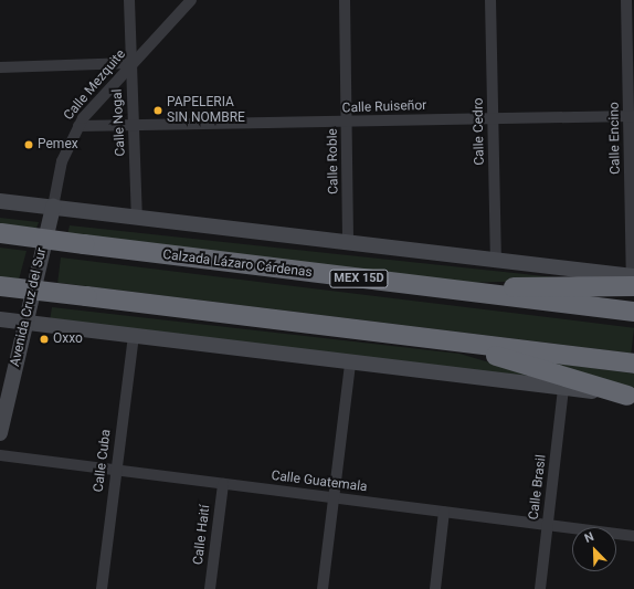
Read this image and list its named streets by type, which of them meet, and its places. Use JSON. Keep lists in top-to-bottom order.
{
  "streets": {
    "highway": ["Calzada Lázaro Cárdenas", "MEX 15D"],
    "main road": ["Avenida Cruz del Sur"],
    "street": [
      "Calle Mezquite",
      "Calle Ruiseñor",
      "Calle Nogal",
      "Calle Cedro",
      "Calle Encino",
      "Calle Roble",
      "Calle Cuba",
      "Calle Guatemala",
      "Calle Brasil",
      "Calle Haití"
    ]
  },
  "crossings": [
    ["Calle Mezquite", "Calle Ruiseñor"],
    ["Calle Mezquite", "Calle Nogal"],
    ["Calle Mezquite", "Avenida Cruz del Sur"],
    ["Calle Ruiseñor", "Calle Nogal"],
    ["Calle Ruiseñor", "Calle Cedro"],
    ["Calle Ruiseñor", "Calle Encino"],
    ["Calle Ruiseñor", "Calle Roble"],
    ["Calle Cuba", "Calle Guatemala"],
    ["Calle Guatemala", "Calle Brasil"],
    ["Calle Guatemala", "Calle Haití"]
  ],
  "places": ["PAPELERIA SIN NOMBRE", "Pemex", "Oxxo"],
  "north": "top left"
}
